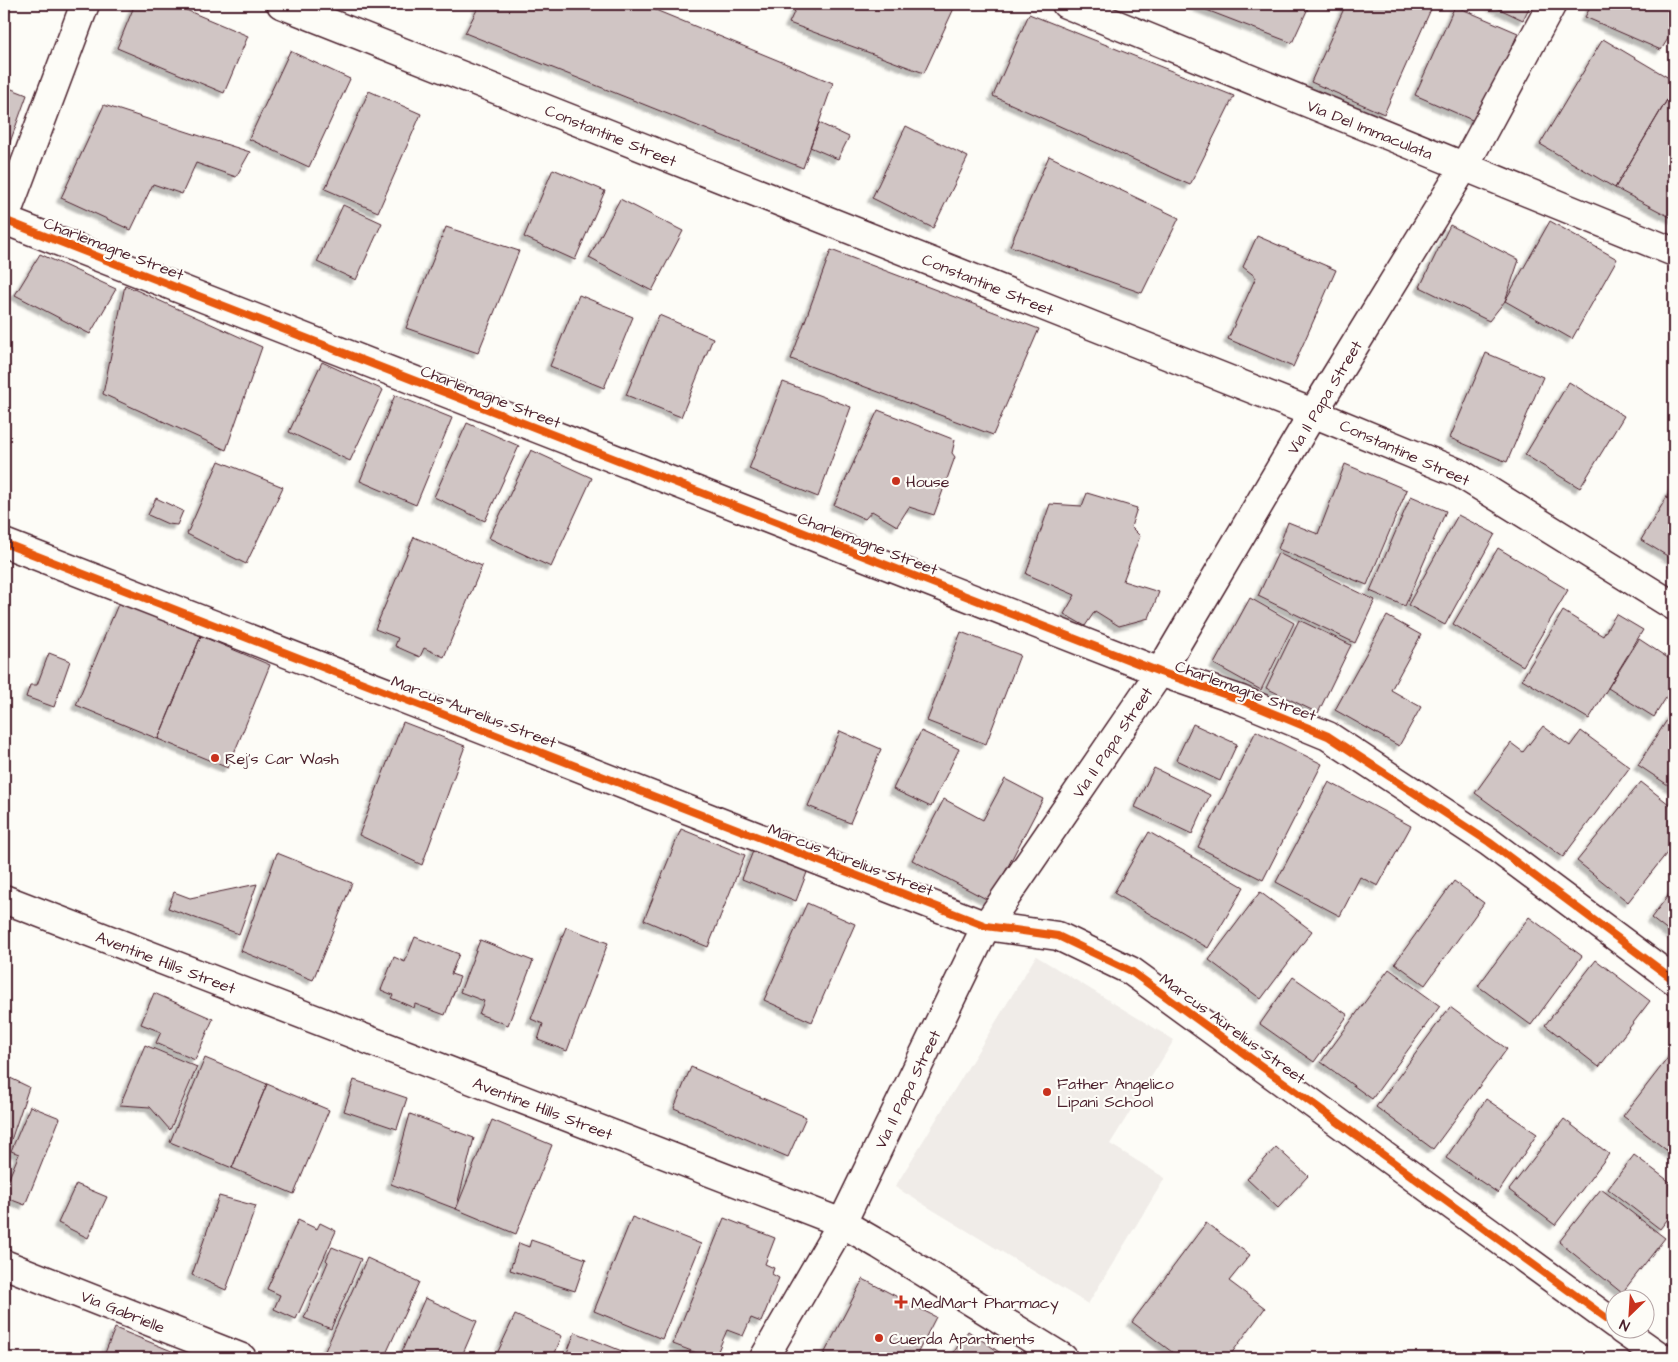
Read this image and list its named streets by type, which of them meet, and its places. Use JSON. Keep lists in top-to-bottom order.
{
  "streets": {
    "street": [
      "Via Del Immaculata",
      "Constantine Street",
      "Charlemagne Street",
      "Via Il Papa Street",
      "Marcus Aurelius Street",
      "Aventine Hills Street",
      "Via Gabrielle"
    ]
  },
  "crossings": [
    ["Via Del Immaculata", "Via Il Papa Street"],
    ["Constantine Street", "Via Il Papa Street"],
    ["Charlemagne Street", "Via Il Papa Street"],
    ["Via Il Papa Street", "Marcus Aurelius Street"],
    ["Via Il Papa Street", "Aventine Hills Street"]
  ],
  "places": {
    "other": [
      "House",
      "Rej's Car Wash",
      "Father Angelico Lipani School",
      "Cuerda Apartments"
    ],
    "health": ["MedMart Pharmacy"]
  },
  "north": "bottom left"
}
